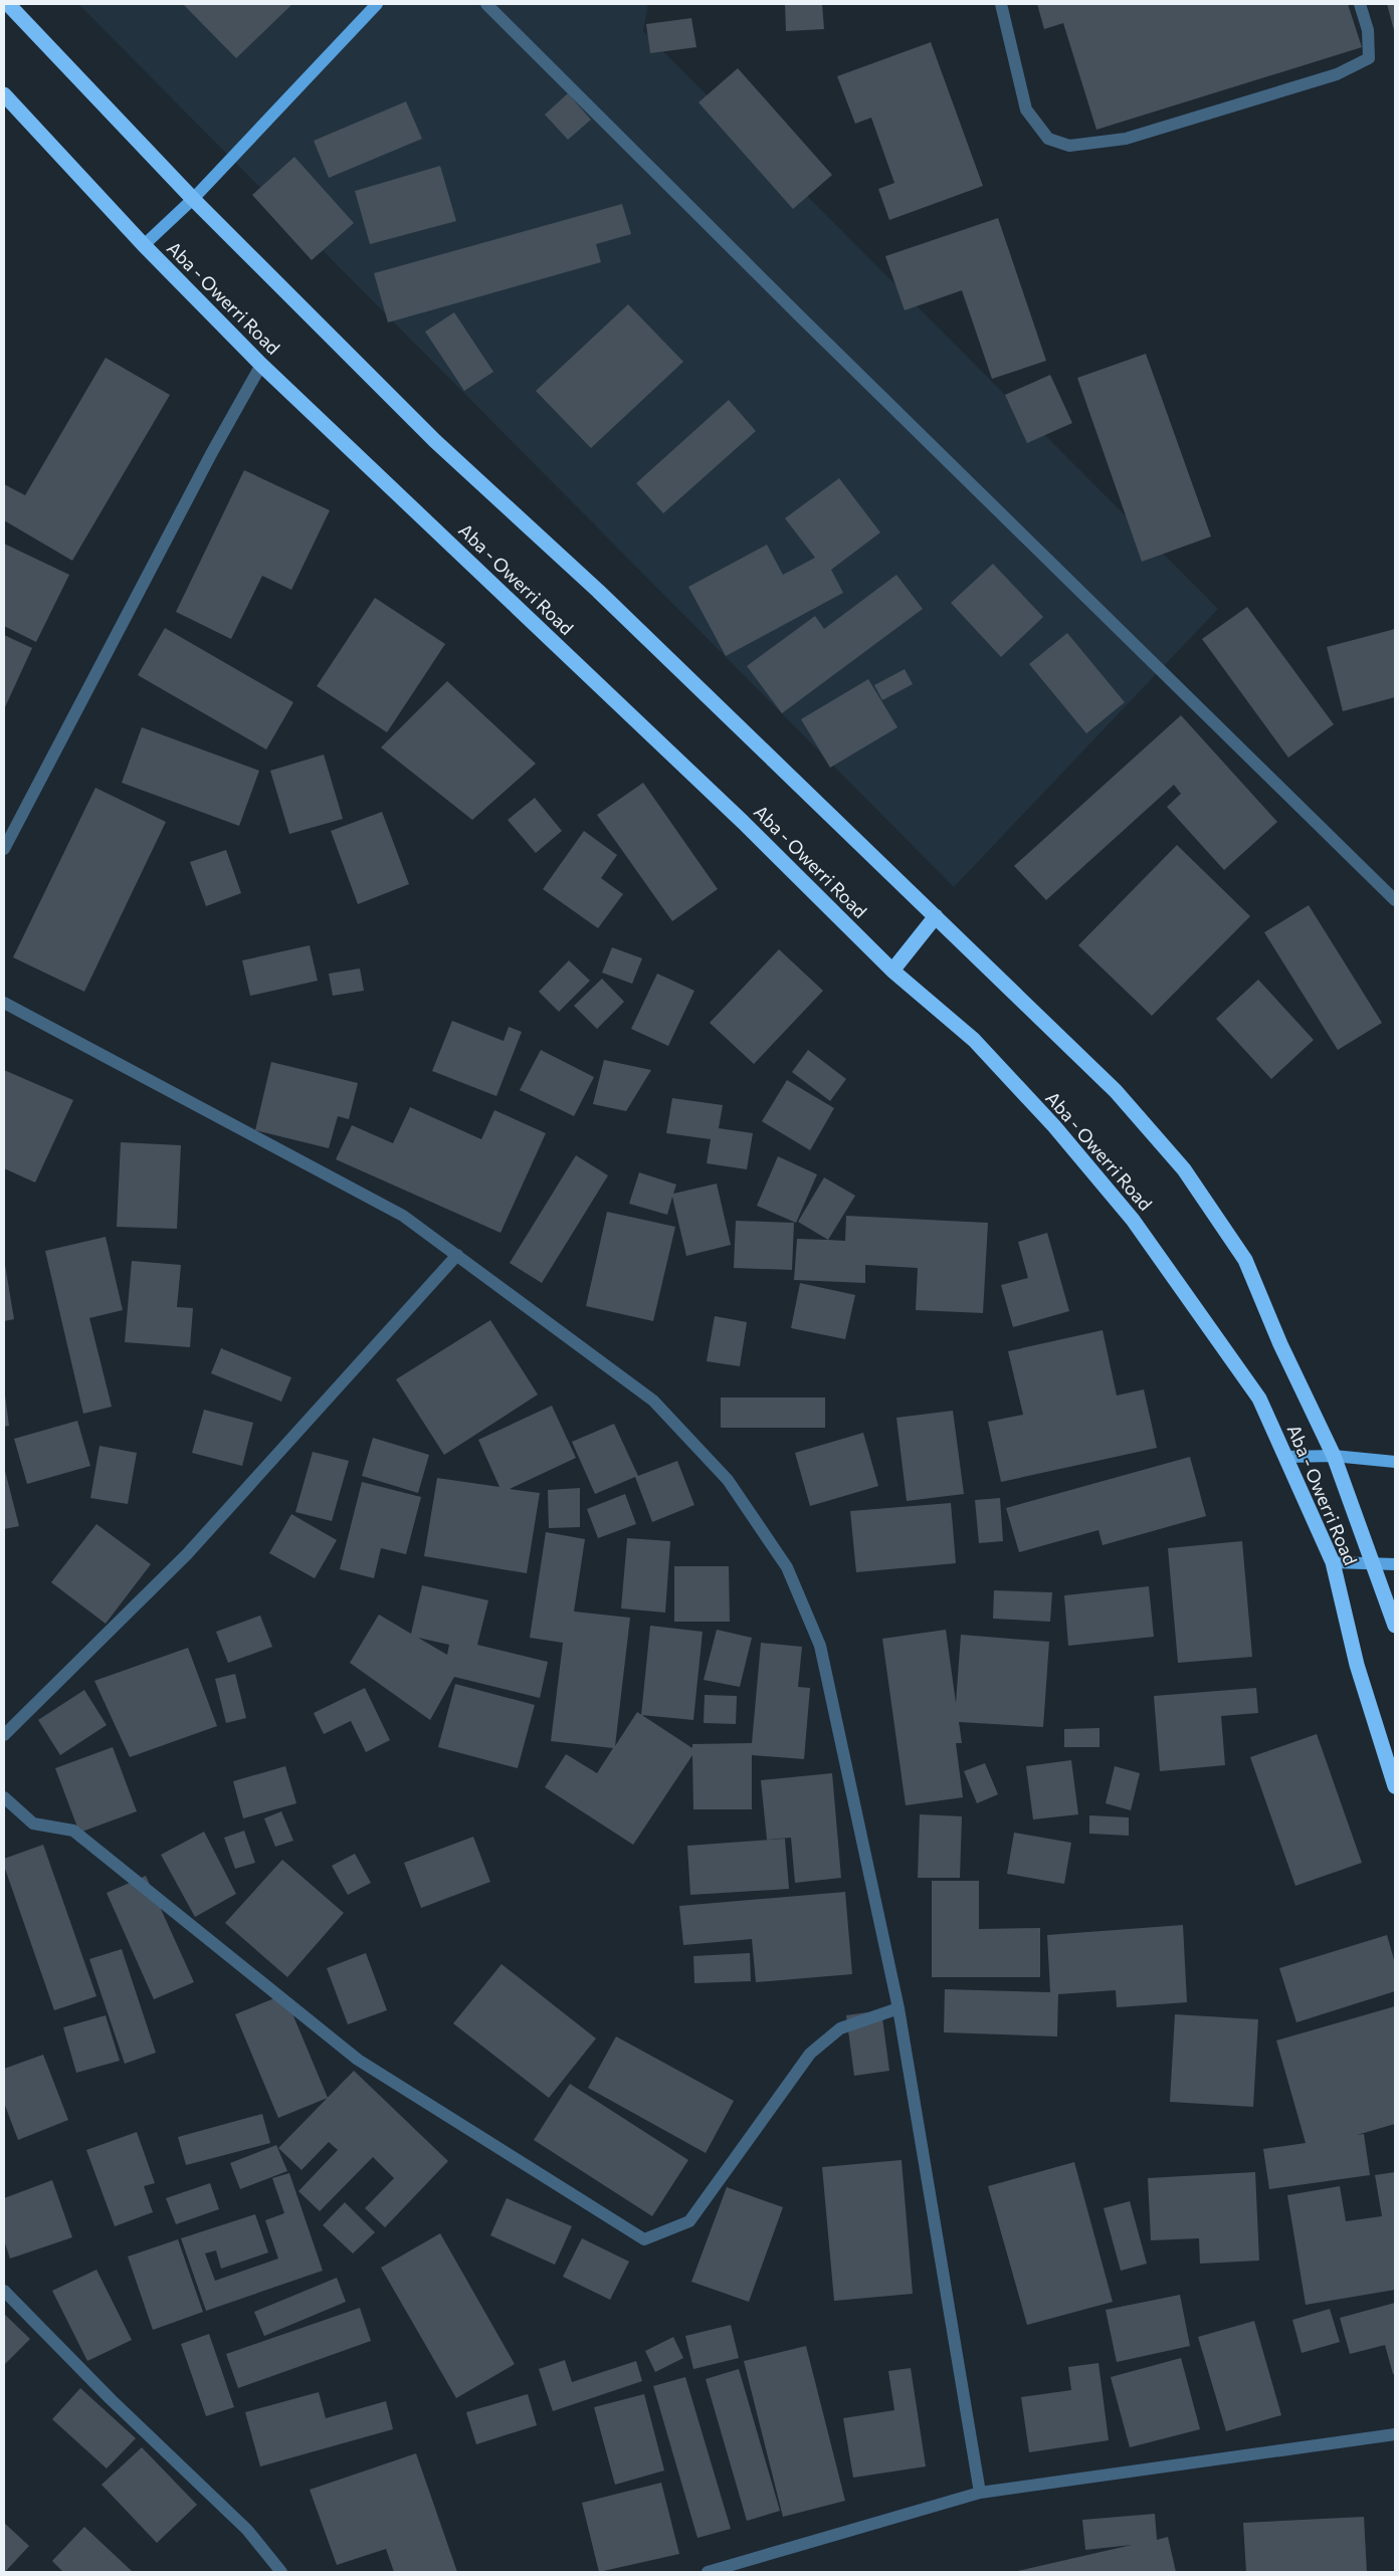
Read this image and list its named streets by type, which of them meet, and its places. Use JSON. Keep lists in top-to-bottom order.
{
  "streets": {
    "highway": ["Aba - Owerri Road"]
  }
}
